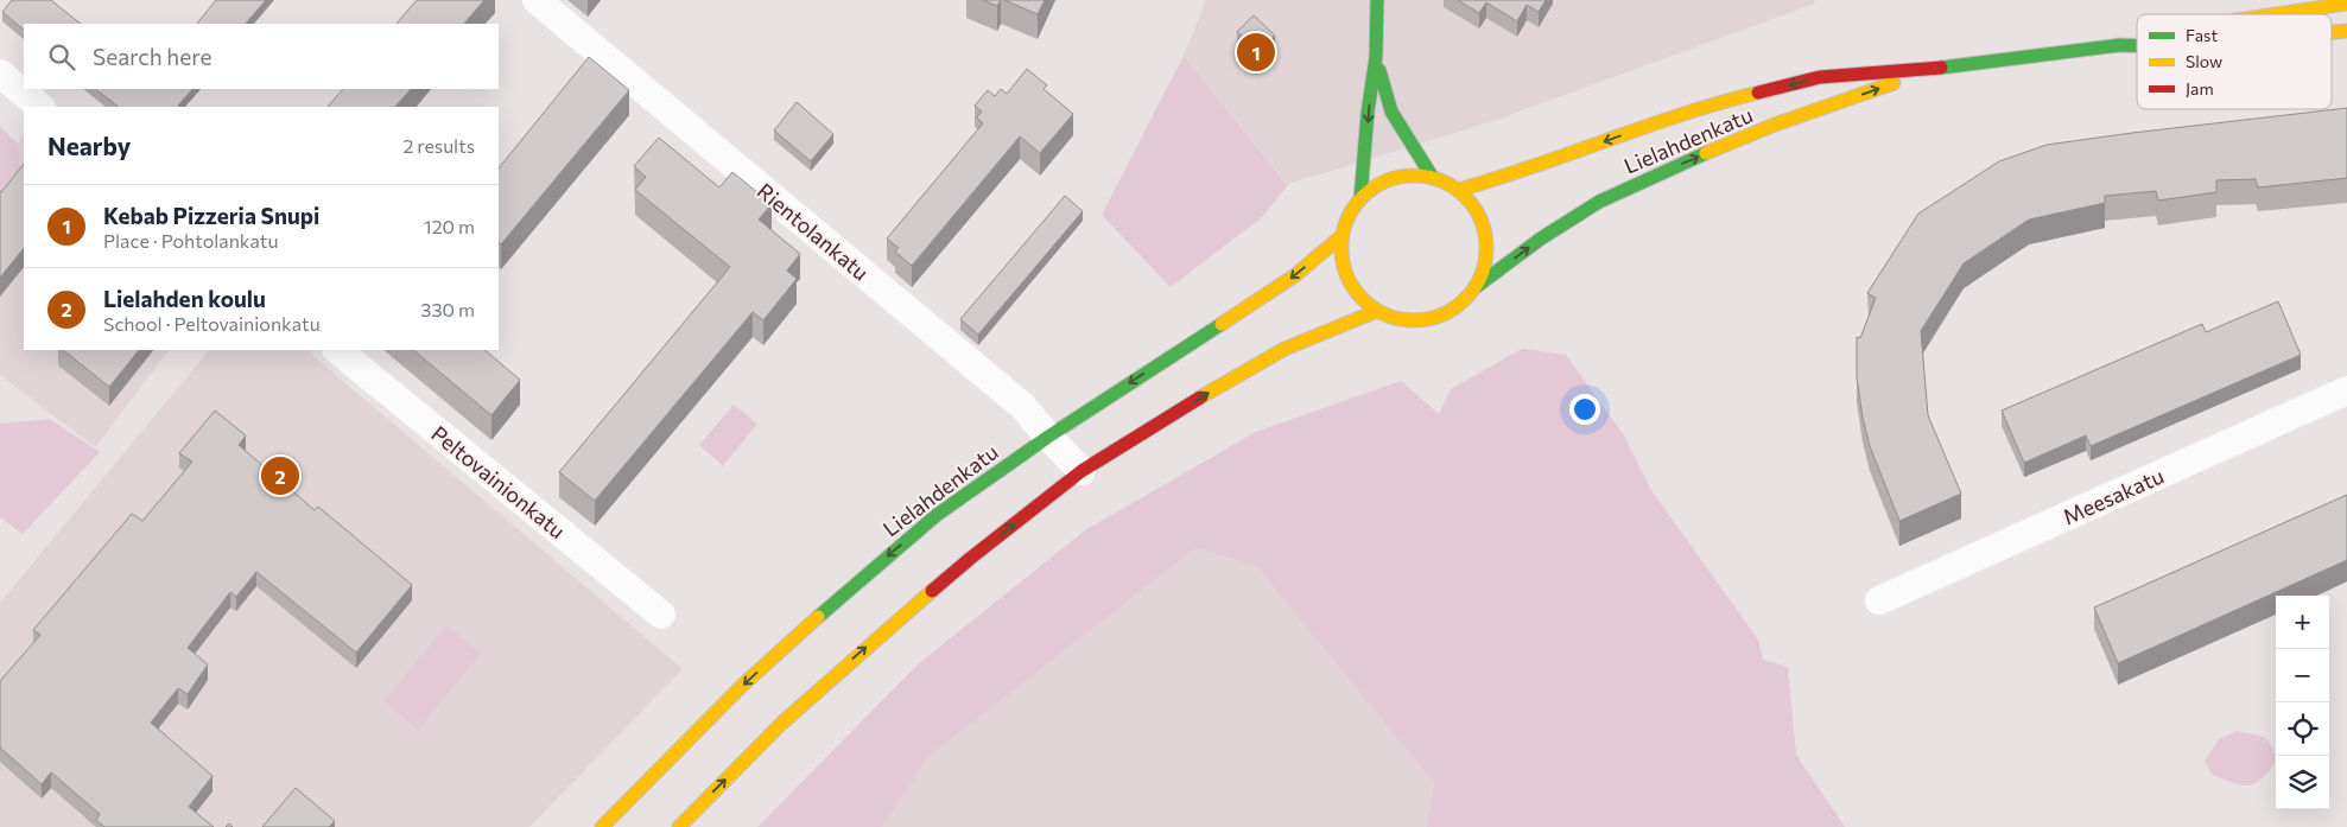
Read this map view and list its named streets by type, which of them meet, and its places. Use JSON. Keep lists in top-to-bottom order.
{
  "streets": {
    "main road": ["Lielahdenkatu"],
    "street": ["Rientolankatu", "Peltovainionkatu", "Meesakatu"]
  },
  "crossings": [
    ["Lielahdenkatu", "Rientolankatu"]
  ],
  "legend": ["Fast", "Slow", "Jam"],
  "page": {
    "search": "Search here",
    "pins": ["1", "2"],
    "heading": ["Nearby", "2 results"],
    "list": [
      {
        "mark": "1",
        "name": "Kebab Pizzeria Snupi",
        "note": "Place · Pohtolankatu",
        "value": "120 m"
      },
      {
        "mark": "2",
        "name": "Lielahden koulu",
        "note": "School · Peltovainionkatu",
        "value": "330 m"
      }
    ],
    "map_buttons": ["+", "−"]
  }
}
